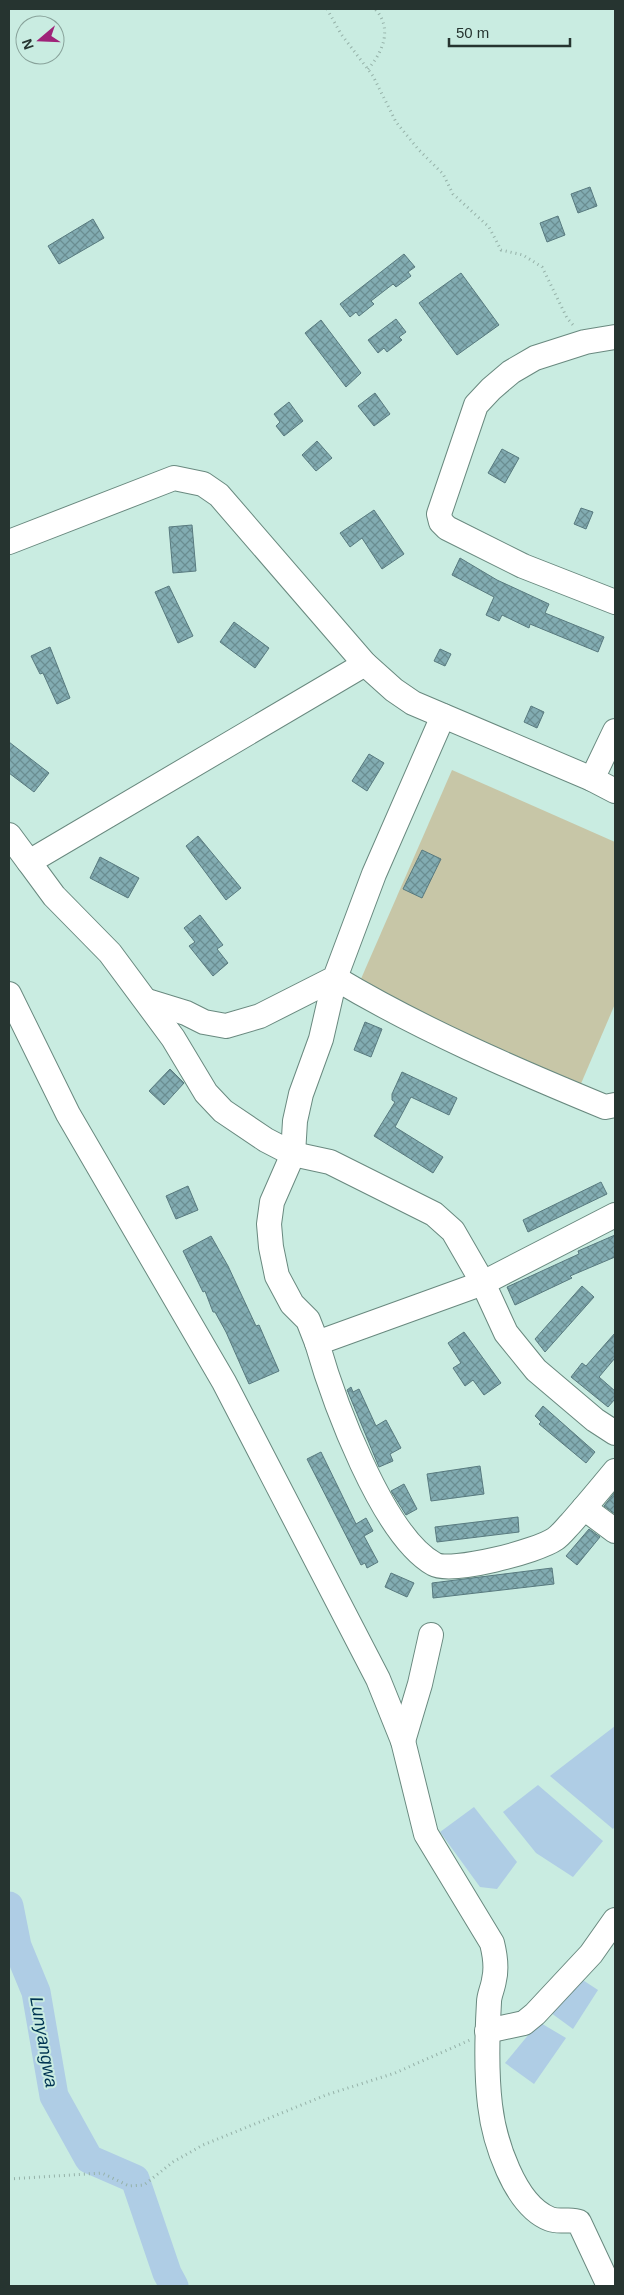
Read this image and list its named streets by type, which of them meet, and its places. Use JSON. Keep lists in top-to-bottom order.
{
  "water": ["Lunyangwa"],
  "scale_bar": "50 m",
  "north": "left"
}
